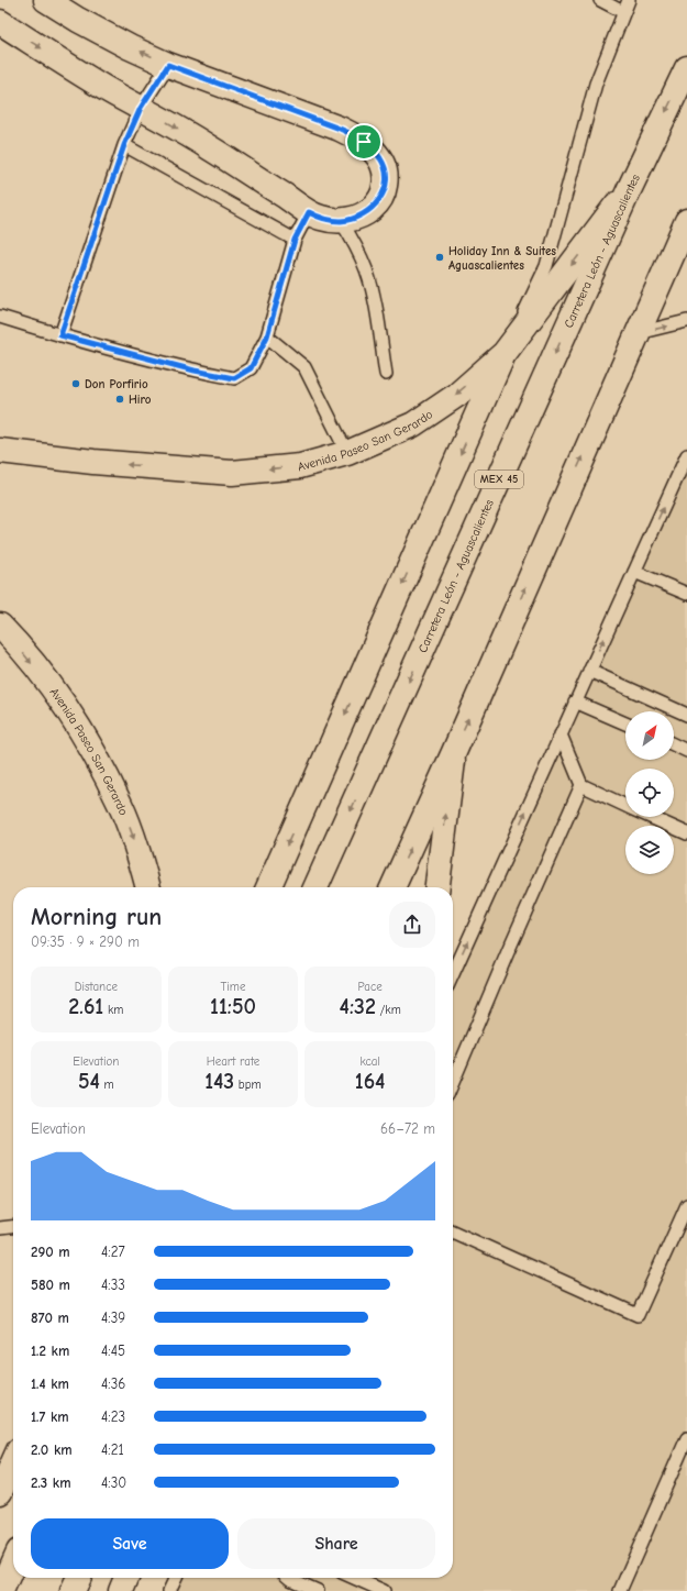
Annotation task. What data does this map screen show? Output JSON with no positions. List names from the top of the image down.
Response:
{
  "streets": {
    "main road": ["Carretera León - Aguascalientes", "Avenida Paseo San Gerardo", "MEX 45"]
  },
  "crossings": [
    ["Carretera León - Aguascalientes", "Avenida Paseo San Gerardo"]
  ],
  "places": ["Holiday Inn & Suites Aguascalientes", "Don Porfirio", "Hiro"],
  "north": "top right",
  "page": {
    "heading": ["Morning run", "09:35 · 9 × 290 m"],
    "stats": [
      ["Distance", "2.61 km"],
      ["Time", "11:50"],
      ["Pace", "4:32 /km"],
      ["Elevation", "54 m"],
      ["Heart rate", "143 bpm"],
      ["kcal", "164"]
    ],
    "chart": ["Elevation", "66–72 m"],
    "list": [
      {
        "name": "290 m",
        "note": "4:27"
      },
      {
        "name": "580 m",
        "note": "4:33"
      },
      {
        "name": "870 m",
        "note": "4:39"
      },
      {
        "name": "1.2 km",
        "note": "4:45"
      },
      {
        "name": "1.4 km",
        "note": "4:36"
      },
      {
        "name": "1.7 km",
        "note": "4:23"
      },
      {
        "name": "2.0 km",
        "note": "4:21"
      },
      {
        "name": "2.3 km",
        "note": "4:30"
      }
    ],
    "buttons": ["Save", "Share"]
  }
}
